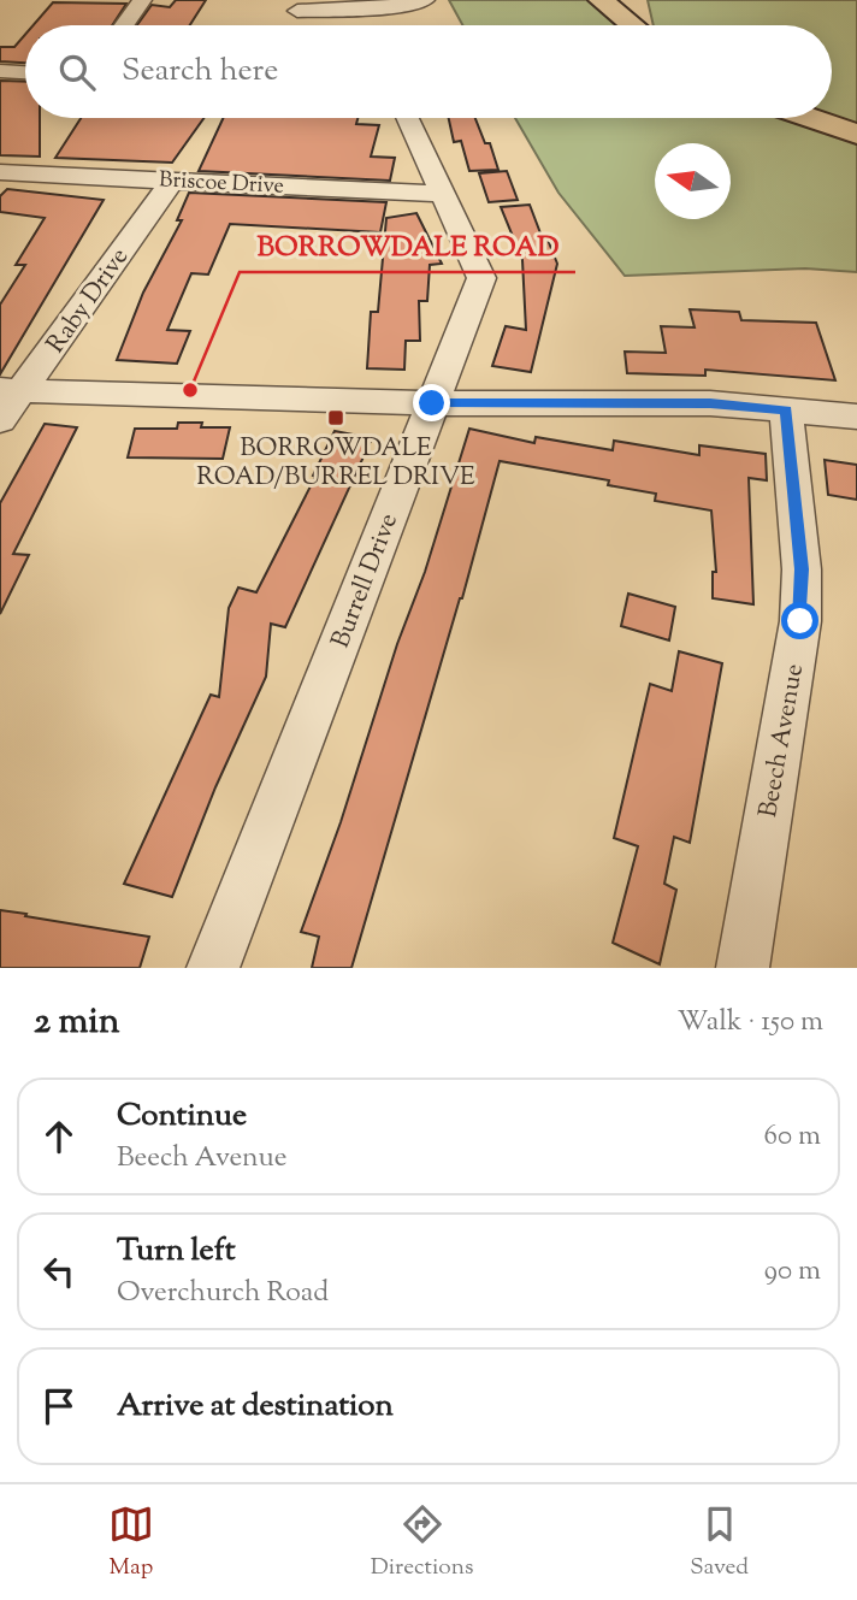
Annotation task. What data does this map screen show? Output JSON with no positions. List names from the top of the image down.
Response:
{
  "streets": {
    "street": [
      "Briscoe Drive",
      "Raby Drive",
      "Burrell Drive",
      "Beech Avenue"
    ]
  },
  "crossings": [
    ["Briscoe Drive", "Raby Drive"],
    ["Briscoe Drive", "Burrell Drive"]
  ],
  "places": {
    "other": ["BORROWDALE ROAD"],
    "transit": ["BORROWDALE ROAD/BURREL DRIVE"]
  },
  "north": "left",
  "page": {
    "search": "Search here",
    "heading": ["2 min", "Walk · 150 m"],
    "list": [
      ["Continue", "Beech Avenue", "60 m"],
      ["Turn left", "Overchurch Road", "90 m"],
      "Arrive at destination"
    ],
    "nav": ["Map", "Directions", "Saved"]
  }
}
